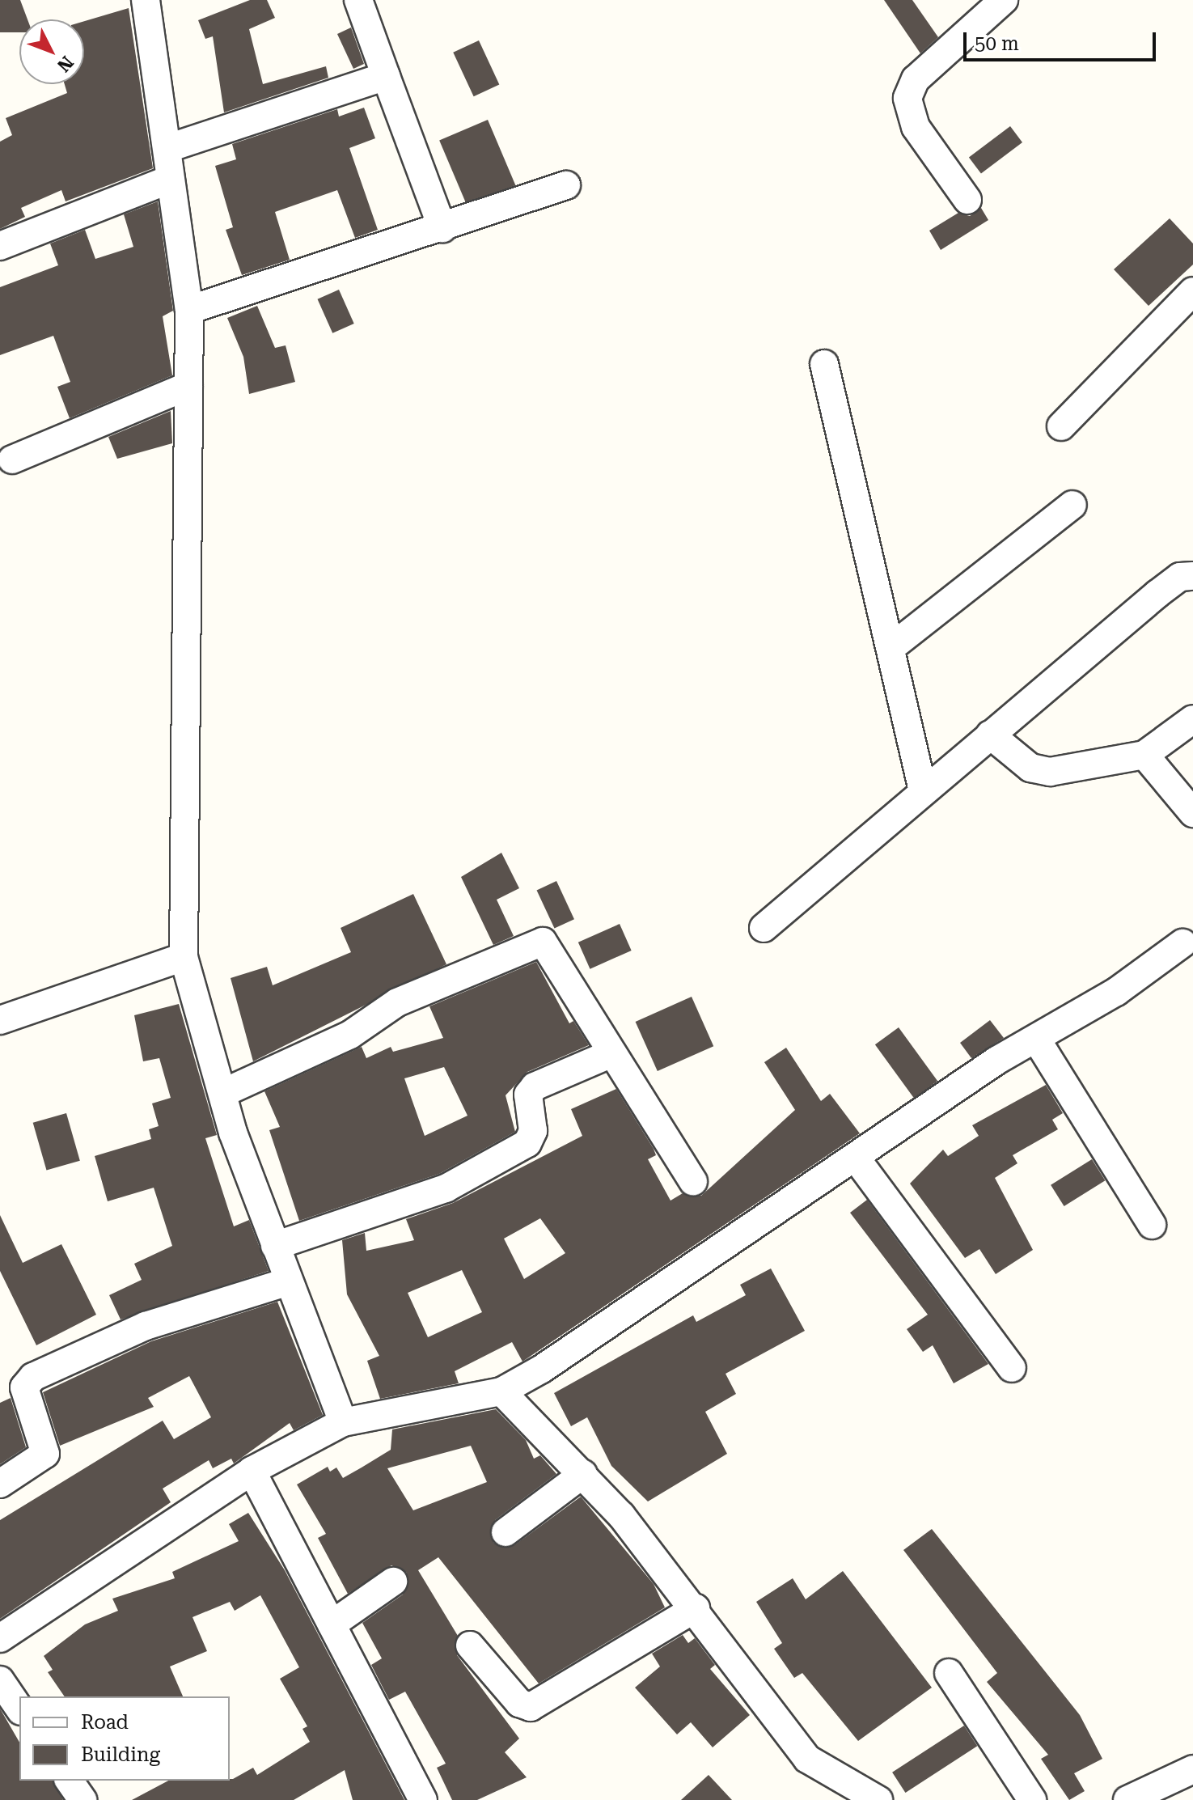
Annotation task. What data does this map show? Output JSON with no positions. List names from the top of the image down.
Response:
{
  "legend": ["Road", "Building"],
  "scale_bar": "50 m",
  "north": "bottom right"
}
